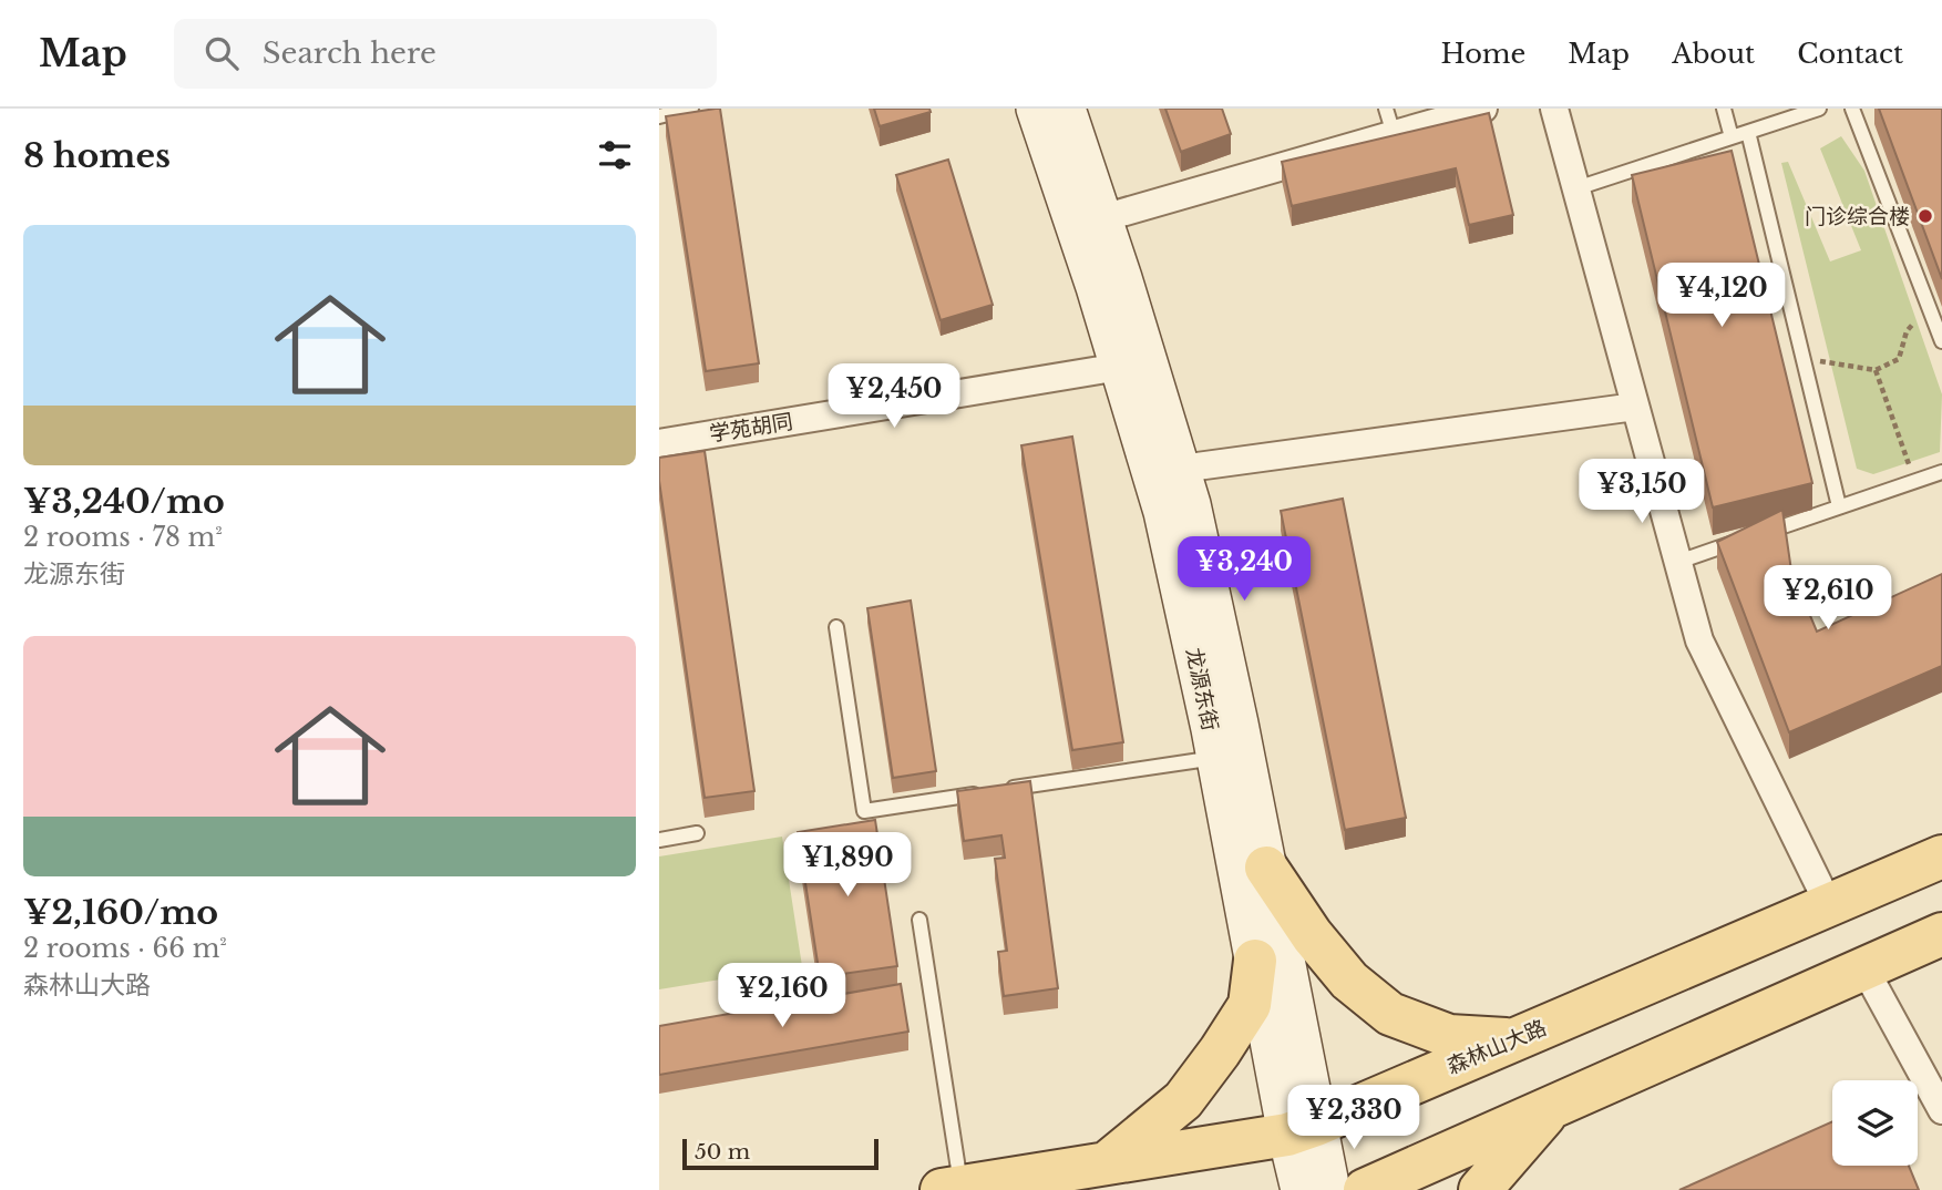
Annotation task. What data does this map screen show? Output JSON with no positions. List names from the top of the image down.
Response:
{
  "streets": {
    "main road": ["龙源东街", "森林山大路"],
    "street": ["学苑胡同"]
  },
  "crossings": [
    ["学苑胡同", "龙源东街"],
    ["龙源东街", "森林山大路"]
  ],
  "places": ["门诊综合楼"],
  "scale_bar": "50 m",
  "page": {
    "header": "Map",
    "search": "Search here",
    "nav": [
      "Home",
      "Map",
      "About",
      "Contact"
    ],
    "heading": "8 homes",
    "list": [
      {
        "name": "¥3,240/mo",
        "note": "2 rooms · 78 m² · 龙源东街"
      },
      {
        "name": "¥2,160/mo",
        "note": "2 rooms · 66 m² · 森林山大路"
      }
    ],
    "price": [
      "¥4,120",
      "¥2,450",
      "¥3,150",
      "¥3,240",
      "¥2,610",
      "¥1,890",
      "¥2,160",
      "¥2,330"
    ],
    "scale": "50 m"
  }
}
